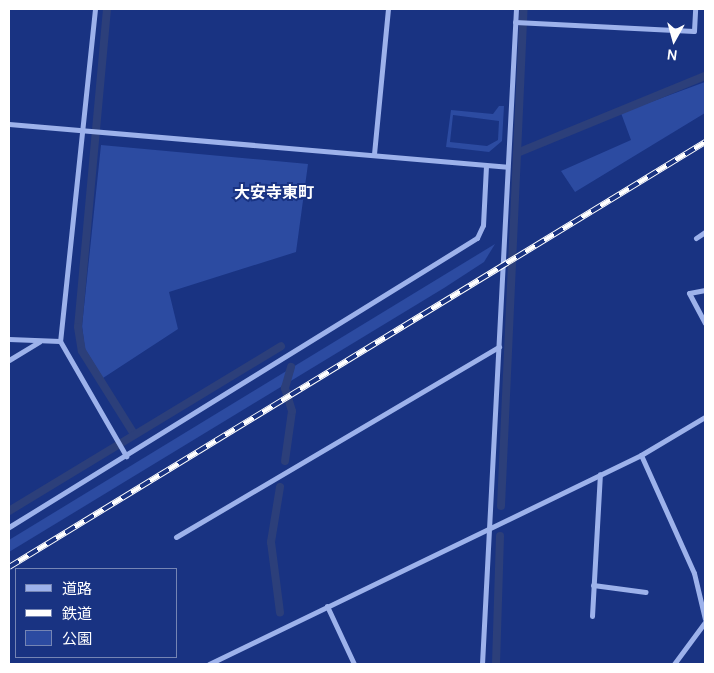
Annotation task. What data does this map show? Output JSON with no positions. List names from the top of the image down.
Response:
{
  "districts": ["大安寺東町"],
  "legend": ["道路", "鉄道", "公園"],
  "north": "bottom"
}
